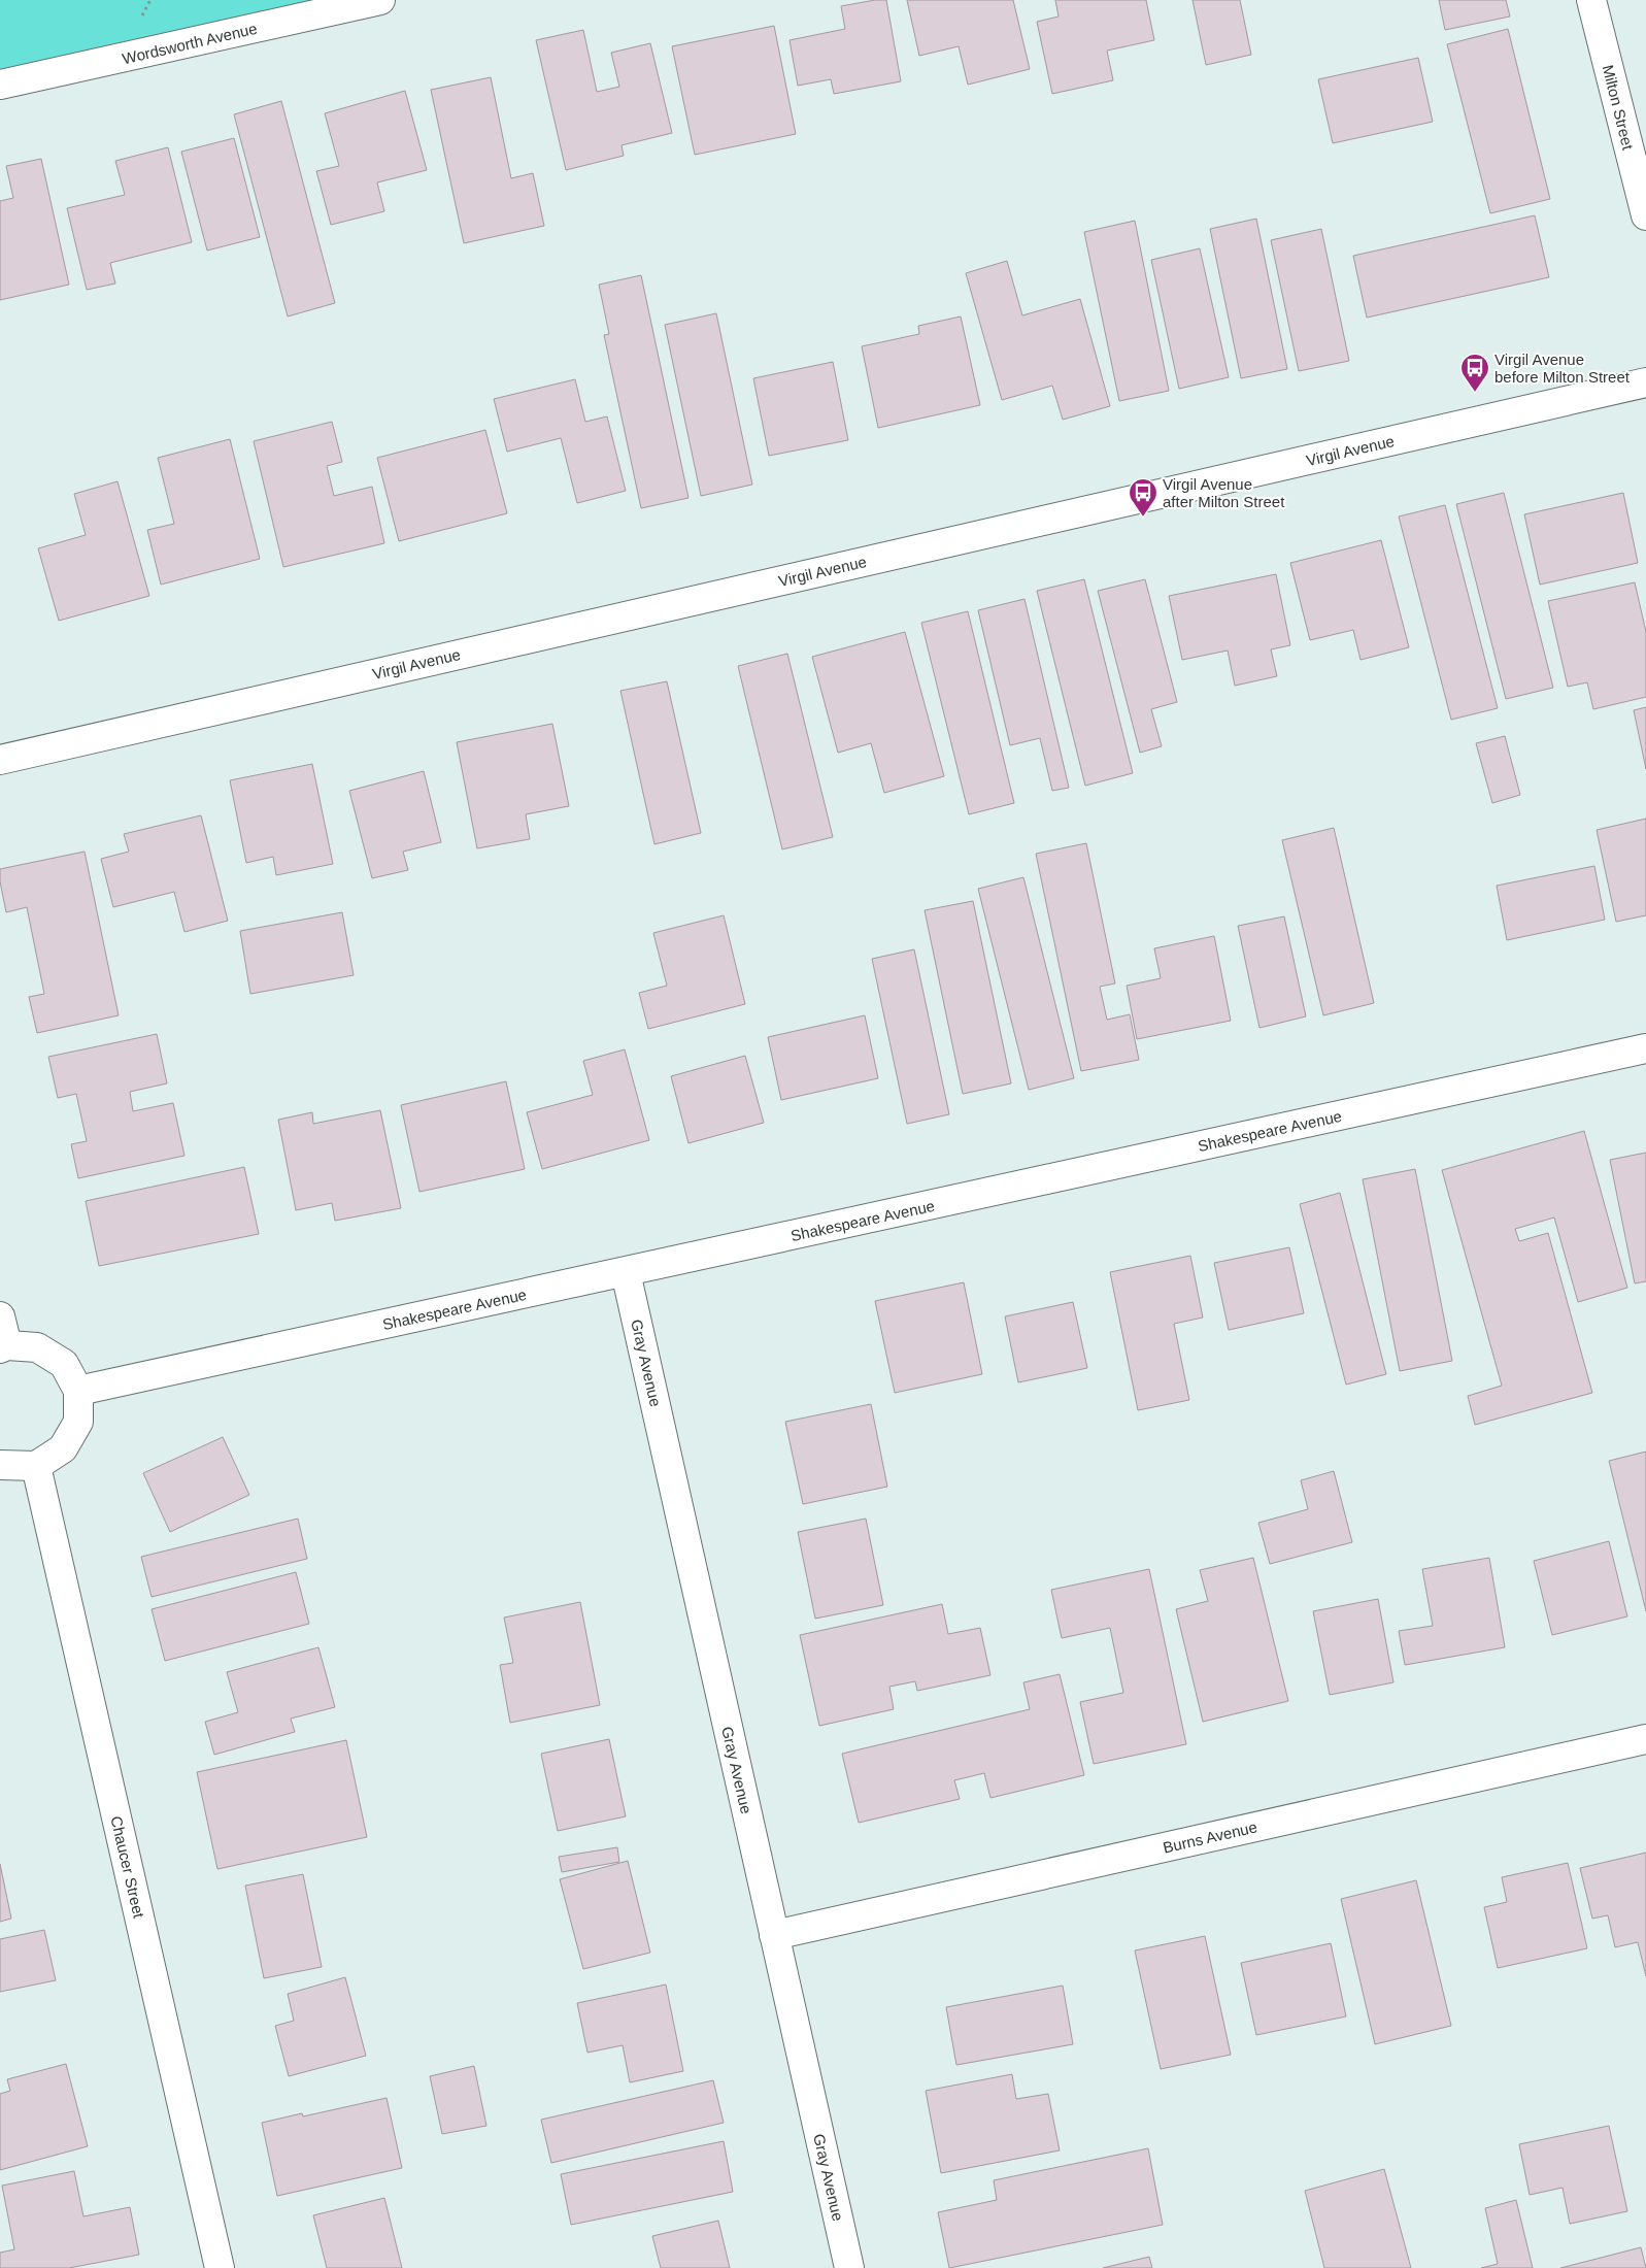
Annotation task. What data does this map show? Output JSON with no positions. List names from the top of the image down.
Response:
{
  "streets": {
    "street": [
      "Wordsworth Avenue",
      "Milton Street",
      "Virgil Avenue",
      "Shakespeare Avenue",
      "Gray Avenue",
      "Burns Avenue",
      "Chaucer Street"
    ]
  },
  "crossings": [
    ["Shakespeare Avenue", "Gray Avenue"],
    ["Gray Avenue", "Burns Avenue"]
  ],
  "places": {
    "bus stop": ["Virgil Avenue before Milton Street", "Virgil Avenue after Milton Street"]
  }
}
